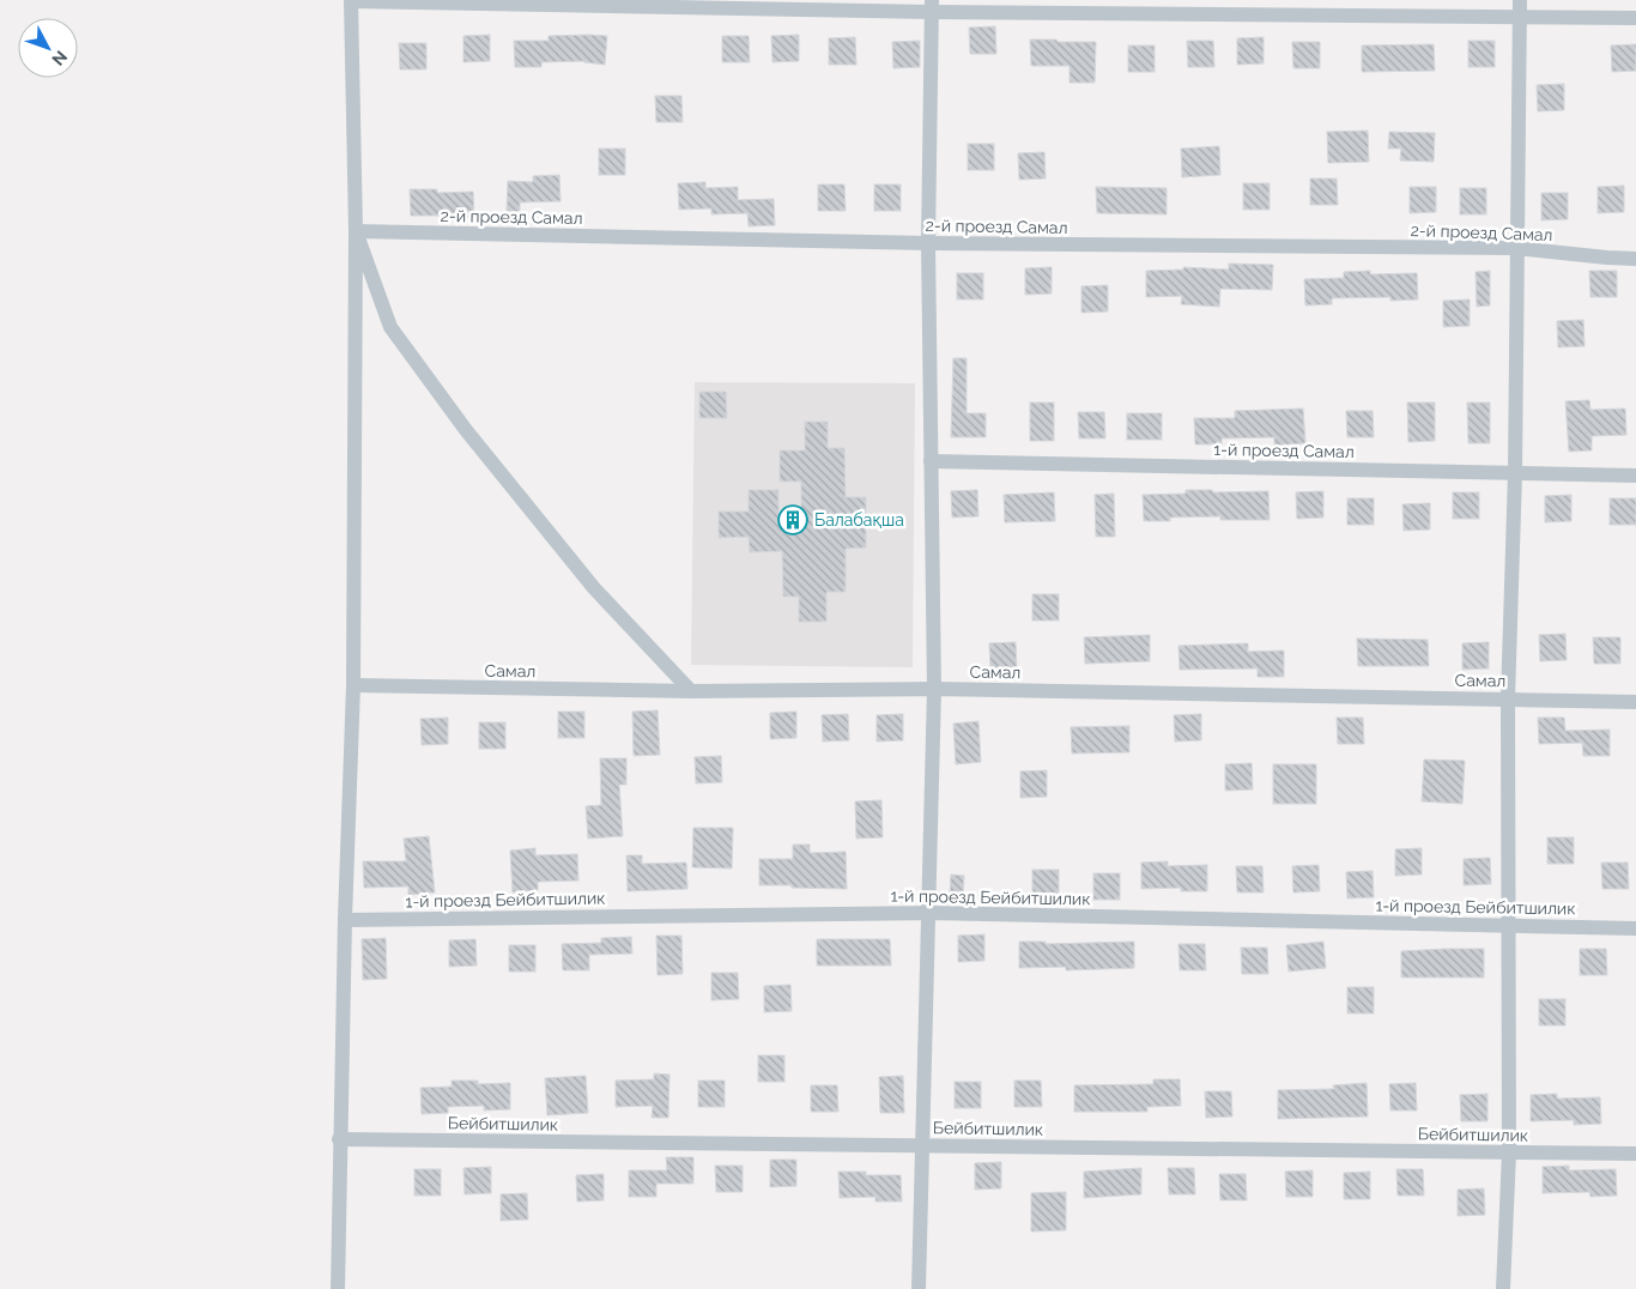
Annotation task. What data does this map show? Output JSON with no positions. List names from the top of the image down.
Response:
{
  "streets": {
    "street": [
      "2-й проезд Самал",
      "1-й проезд Самал",
      "Самал",
      "1-й проезд Бейбитшилик",
      "Бейбитшилик"
    ]
  },
  "places": {
    "building": ["Балабақша"]
  },
  "north": "bottom right"
}
